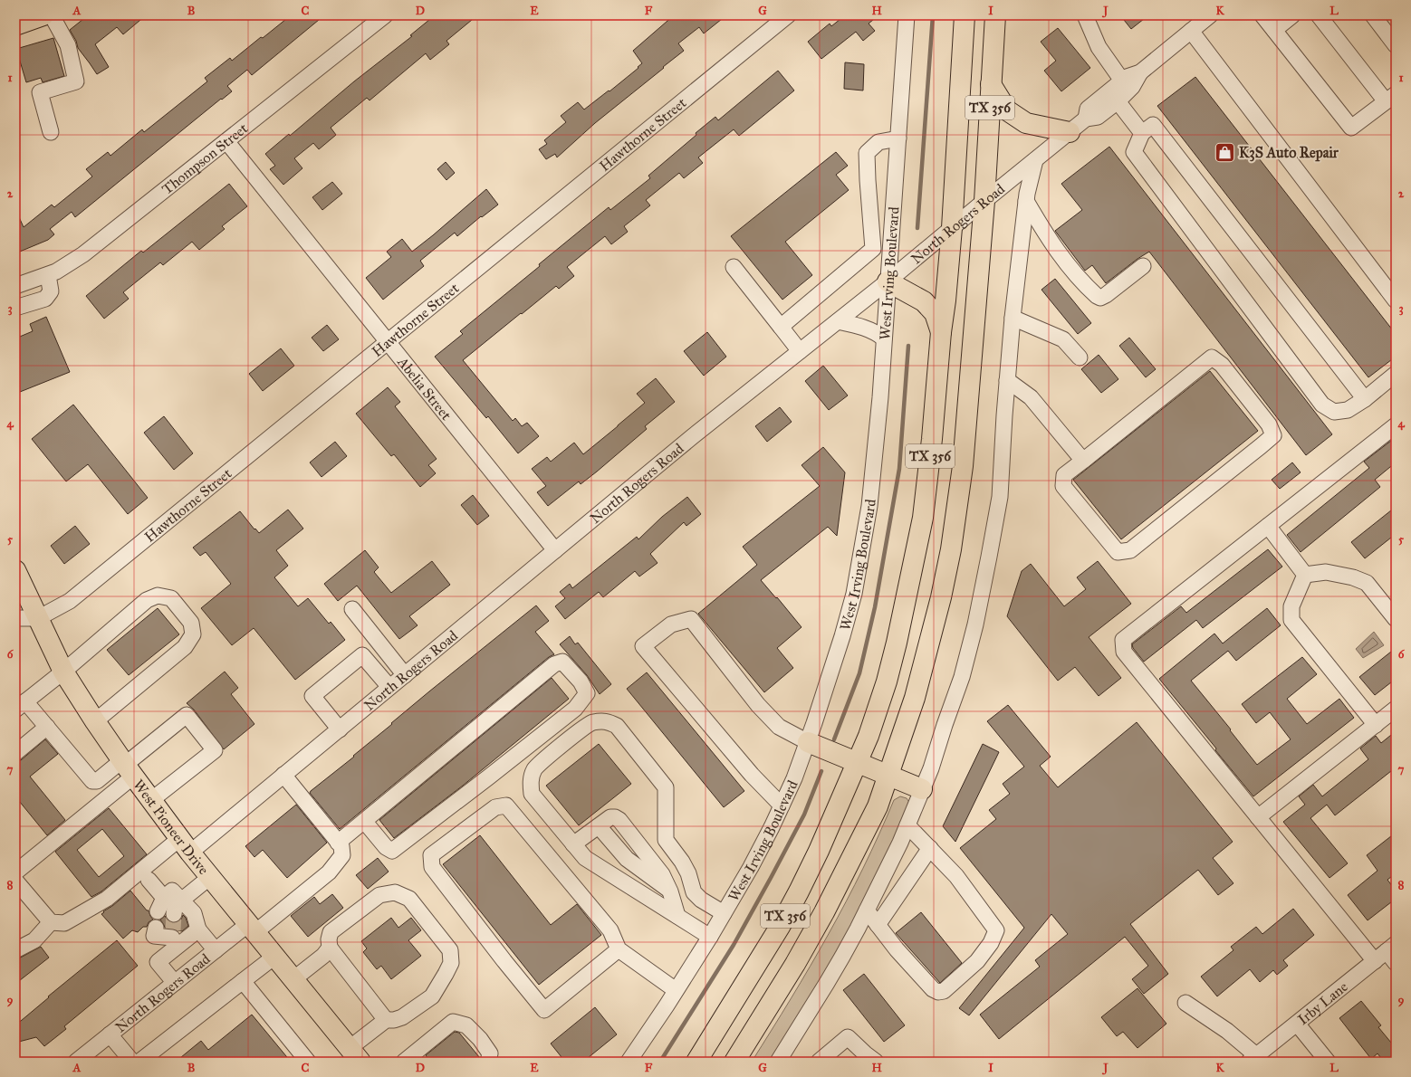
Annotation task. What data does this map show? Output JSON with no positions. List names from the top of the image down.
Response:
{
  "streets": {
    "main road": ["TX 356", "West Pioneer Drive"],
    "street": [
      "Hawthorne Street",
      "Thompson Street",
      "North Rogers Road",
      "West Irving Boulevard",
      "Abelia Street",
      "Irby Lane"
    ]
  },
  "crossings": [
    ["TX 356", "North Rogers Road"],
    ["Hawthorne Street", "Abelia Street"],
    ["Hawthorne Street", "West Pioneer Drive"],
    ["Thompson Street", "Abelia Street"],
    ["North Rogers Road", "West Irving Boulevard"],
    ["North Rogers Road", "Abelia Street"],
    ["North Rogers Road", "West Pioneer Drive"]
  ],
  "places": {
    "shop": ["K3S Auto Repair"]
  },
  "grid": {
    "columns": [
      "A",
      "B",
      "C",
      "D",
      "E",
      "F",
      "G",
      "H",
      "I",
      "J",
      "K",
      "L"
    ],
    "rows": [
      "1",
      "2",
      "3",
      "4",
      "5",
      "6",
      "7",
      "8",
      "9"
    ]
  }
}
